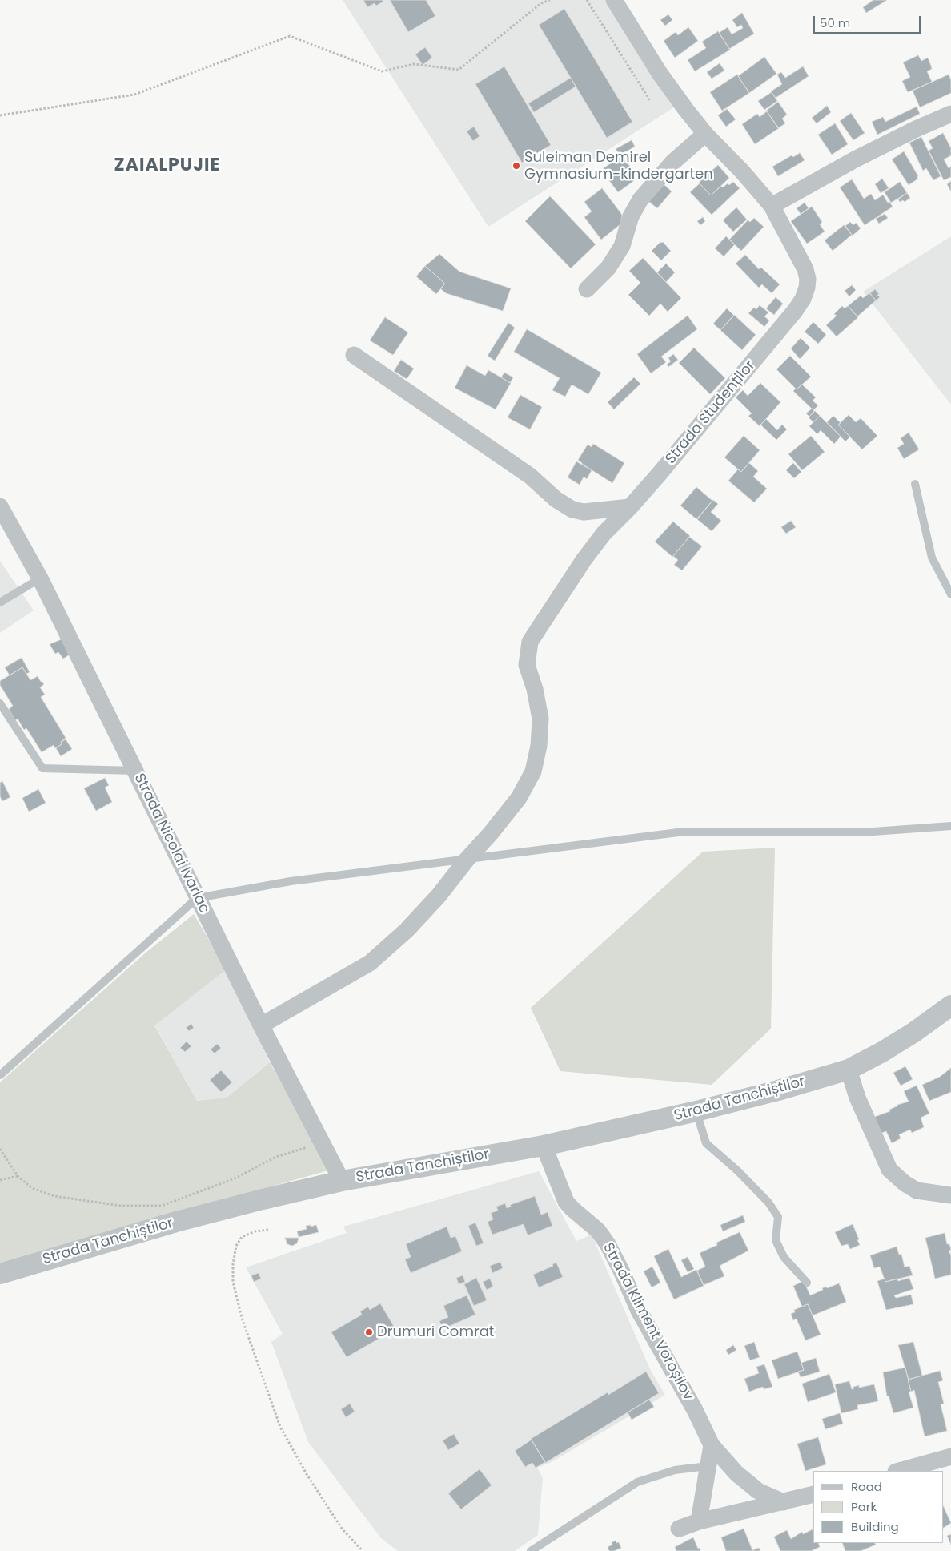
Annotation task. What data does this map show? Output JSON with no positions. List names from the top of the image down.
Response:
{
  "streets": {
    "street": [
      "Strada Studenților",
      "Strada Nicolai Ivarlac",
      "Strada Tanchiștilor",
      "Strada Kliment Voroșilov"
    ]
  },
  "crossings": [
    ["Strada Studenților", "Strada Nicolai Ivarlac"],
    ["Strada Nicolai Ivarlac", "Strada Tanchiștilor"],
    ["Strada Tanchiștilor", "Strada Kliment Voroșilov"]
  ],
  "districts": ["ZAIALPUJIE"],
  "places": ["Suleiman Demirel Gymnasium-kindergarten", "Drumuri Comrat"],
  "legend": ["Road", "Park", "Building"],
  "scale_bar": "50 m"
}
